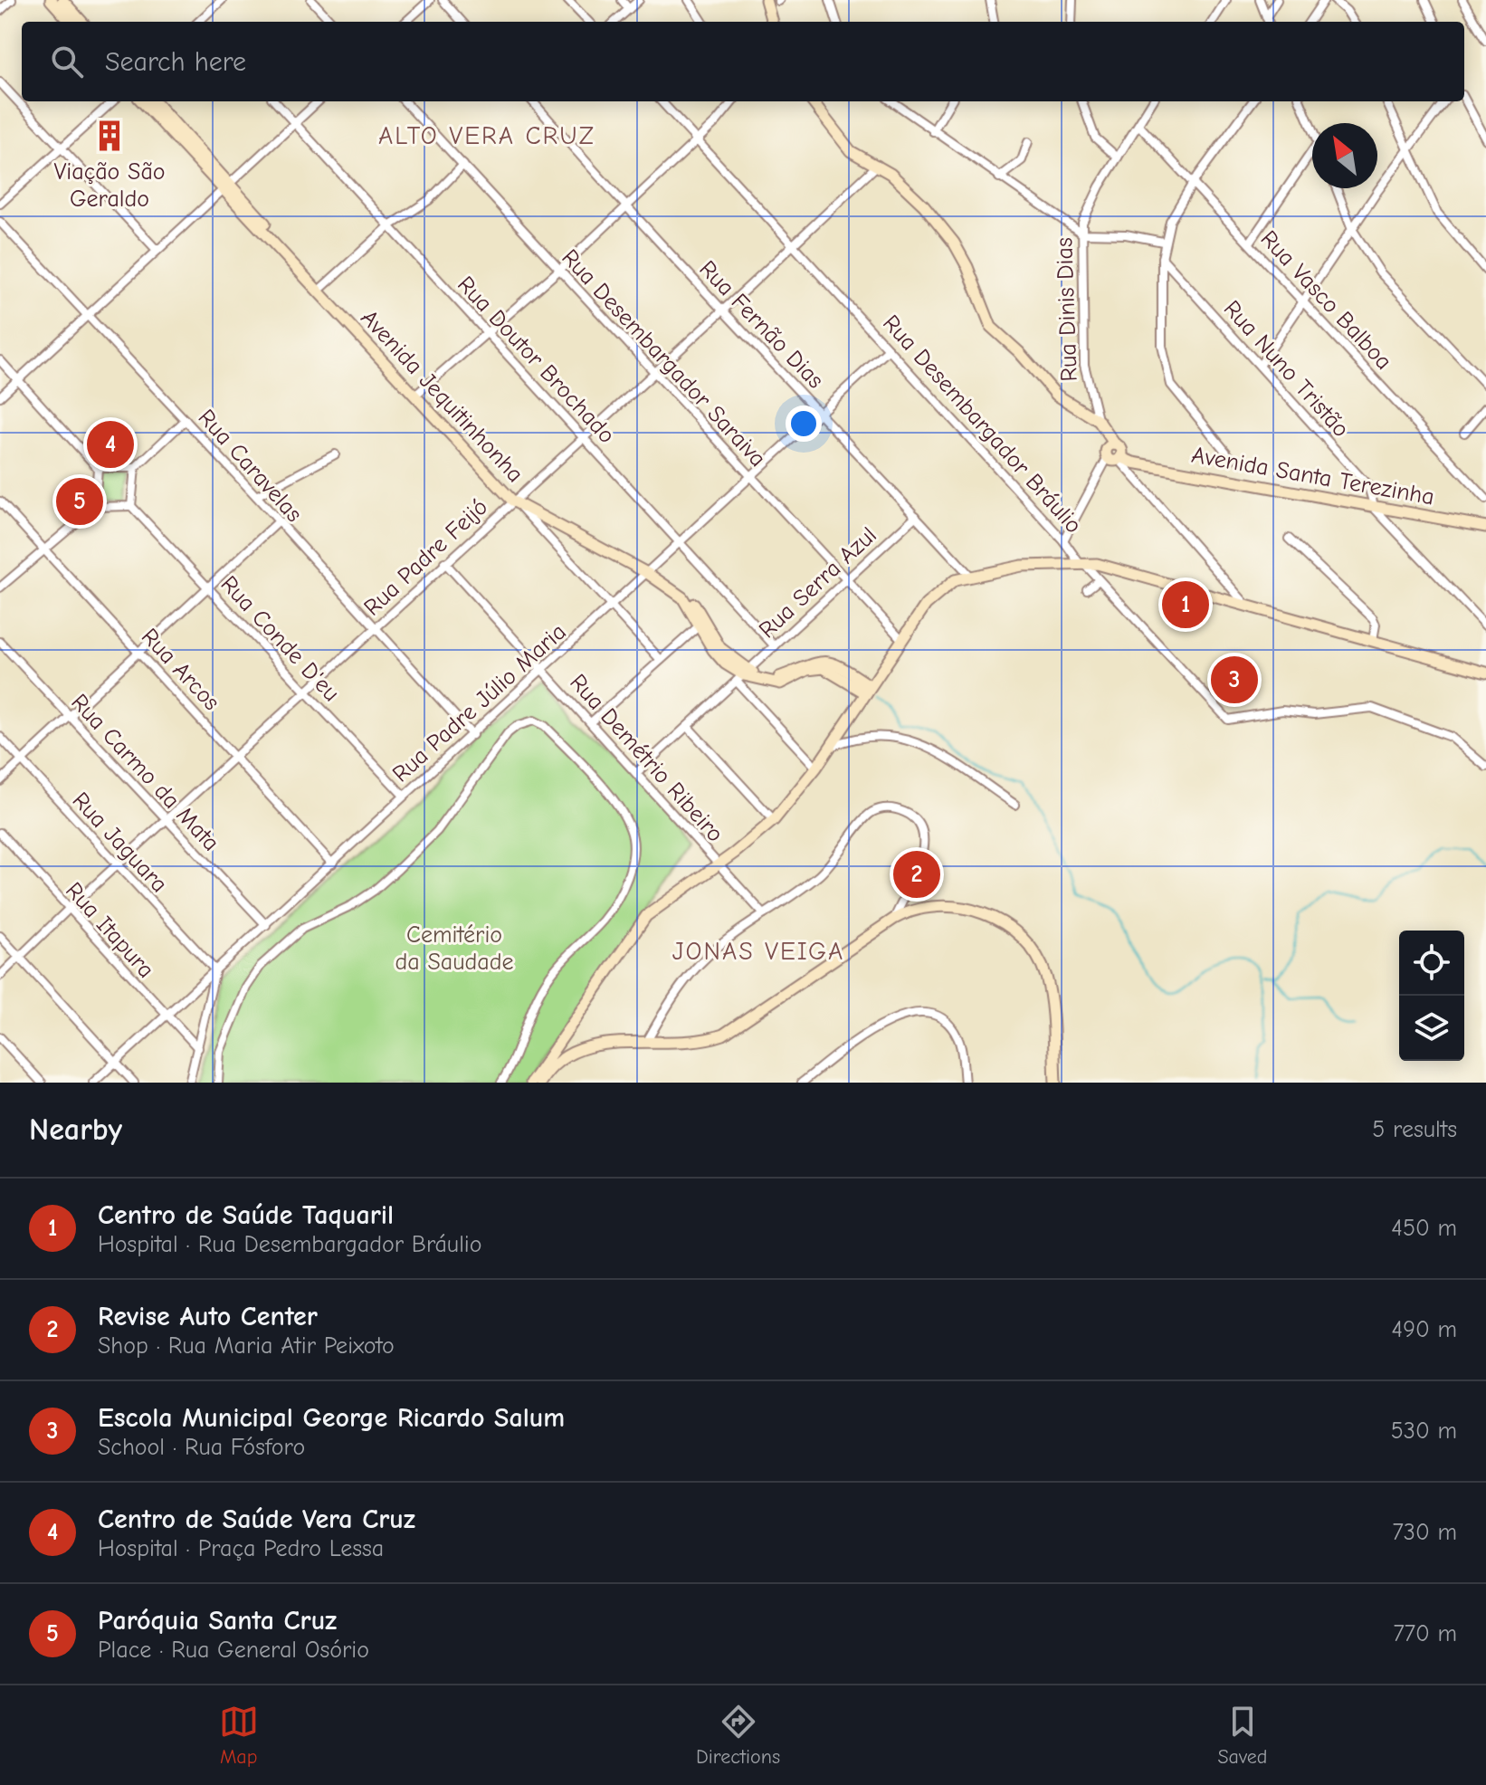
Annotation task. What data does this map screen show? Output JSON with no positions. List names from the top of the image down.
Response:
{
  "streets": {
    "street": [
      "Rua Vasco Balboa",
      "Rua Dinis Dias",
      "Rua Fernão Dias",
      "Rua Desembargador Saraiva",
      "Rua Doutor Brochado",
      "Rua Nuno Tristão",
      "Avenida Jequitinhonha",
      "Rua Desembargador Bráulio",
      "Rua Caravelas",
      "Avenida Santa Terezinha",
      "Rua Padre Feijó",
      "Rua Serra Azul",
      "Rua Conde D'eu",
      "Rua Arcos",
      "Rua Padre Júlio Maria",
      "Rua Demétrio Ribeiro",
      "Rua Carmo da Mata",
      "Rua Jaguara",
      "Rua Itapura"
    ]
  },
  "crossings": [
    ["Rua Vasco Balboa", "Rua Dinis Dias"],
    ["Rua Dinis Dias", "Avenida Santa Terezinha"],
    ["Rua Fernão Dias", "Rua Padre Feijó"],
    ["Rua Fernão Dias", "Rua Serra Azul"],
    ["Rua Fernão Dias", "Rua Padre Júlio Maria"],
    ["Rua Desembargador Saraiva", "Rua Padre Feijó"],
    ["Rua Desembargador Saraiva", "Rua Serra Azul"],
    ["Rua Desembargador Saraiva", "Rua Padre Júlio Maria"],
    ["Rua Doutor Brochado", "Rua Padre Feijó"],
    ["Rua Doutor Brochado", "Rua Serra Azul"],
    ["Rua Doutor Brochado", "Rua Padre Júlio Maria"],
    ["Rua Nuno Tristão", "Avenida Santa Terezinha"],
    ["Avenida Jequitinhonha", "Rua Padre Feijó"],
    ["Avenida Jequitinhonha", "Rua Serra Azul"],
    ["Avenida Jequitinhonha", "Rua Padre Júlio Maria"],
    ["Rua Desembargador Bráulio", "Rua Padre Feijó"],
    ["Rua Desembargador Bráulio", "Rua Padre Júlio Maria"],
    ["Rua Caravelas", "Rua Padre Feijó"],
    ["Rua Caravelas", "Rua Padre Júlio Maria"],
    ["Rua Padre Feijó", "Rua Conde D'eu"],
    ["Rua Padre Feijó", "Rua Arcos"],
    ["Rua Padre Feijó", "Rua Demétrio Ribeiro"],
    ["Rua Padre Feijó", "Rua Carmo da Mata"],
    ["Rua Padre Feijó", "Rua Jaguara"],
    ["Rua Padre Feijó", "Rua Itapura"],
    ["Rua Serra Azul", "Rua Demétrio Ribeiro"],
    ["Rua Conde D'eu", "Rua Padre Júlio Maria"],
    ["Rua Arcos", "Rua Padre Júlio Maria"],
    ["Rua Padre Júlio Maria", "Rua Demétrio Ribeiro"],
    ["Rua Padre Júlio Maria", "Rua Carmo da Mata"],
    ["Rua Padre Júlio Maria", "Rua Jaguara"],
    ["Rua Padre Júlio Maria", "Rua Itapura"]
  ],
  "districts": ["ALTO VERA CRUZ", "JONAS VEIGA"],
  "parks": ["Cemitério da Saudade"],
  "places": {
    "building": ["Viação São Geraldo"]
  },
  "north": "top left",
  "page": {
    "search": "Search here",
    "pins": [
      "4",
      "5",
      "1",
      "3",
      "2"
    ],
    "heading": ["Nearby", "5 results"],
    "list": [
      {
        "mark": "1",
        "name": "Centro de Saúde Taquaril",
        "note": "Hospital · Rua Desembargador Bráulio",
        "value": "450 m"
      },
      {
        "mark": "2",
        "name": "Revise Auto Center",
        "note": "Shop · Rua Maria Atir Peixoto",
        "value": "490 m"
      },
      {
        "mark": "3",
        "name": "Escola Municipal George Ricardo Salum",
        "note": "School · Rua Fósforo",
        "value": "530 m"
      },
      {
        "mark": "4",
        "name": "Centro de Saúde Vera Cruz",
        "note": "Hospital · Praça Pedro Lessa",
        "value": "730 m"
      },
      {
        "mark": "5",
        "name": "Paróquia Santa Cruz",
        "note": "Place · Rua General Osório",
        "value": "770 m"
      }
    ],
    "nav": ["Map", "Directions", "Saved"]
  }
}
